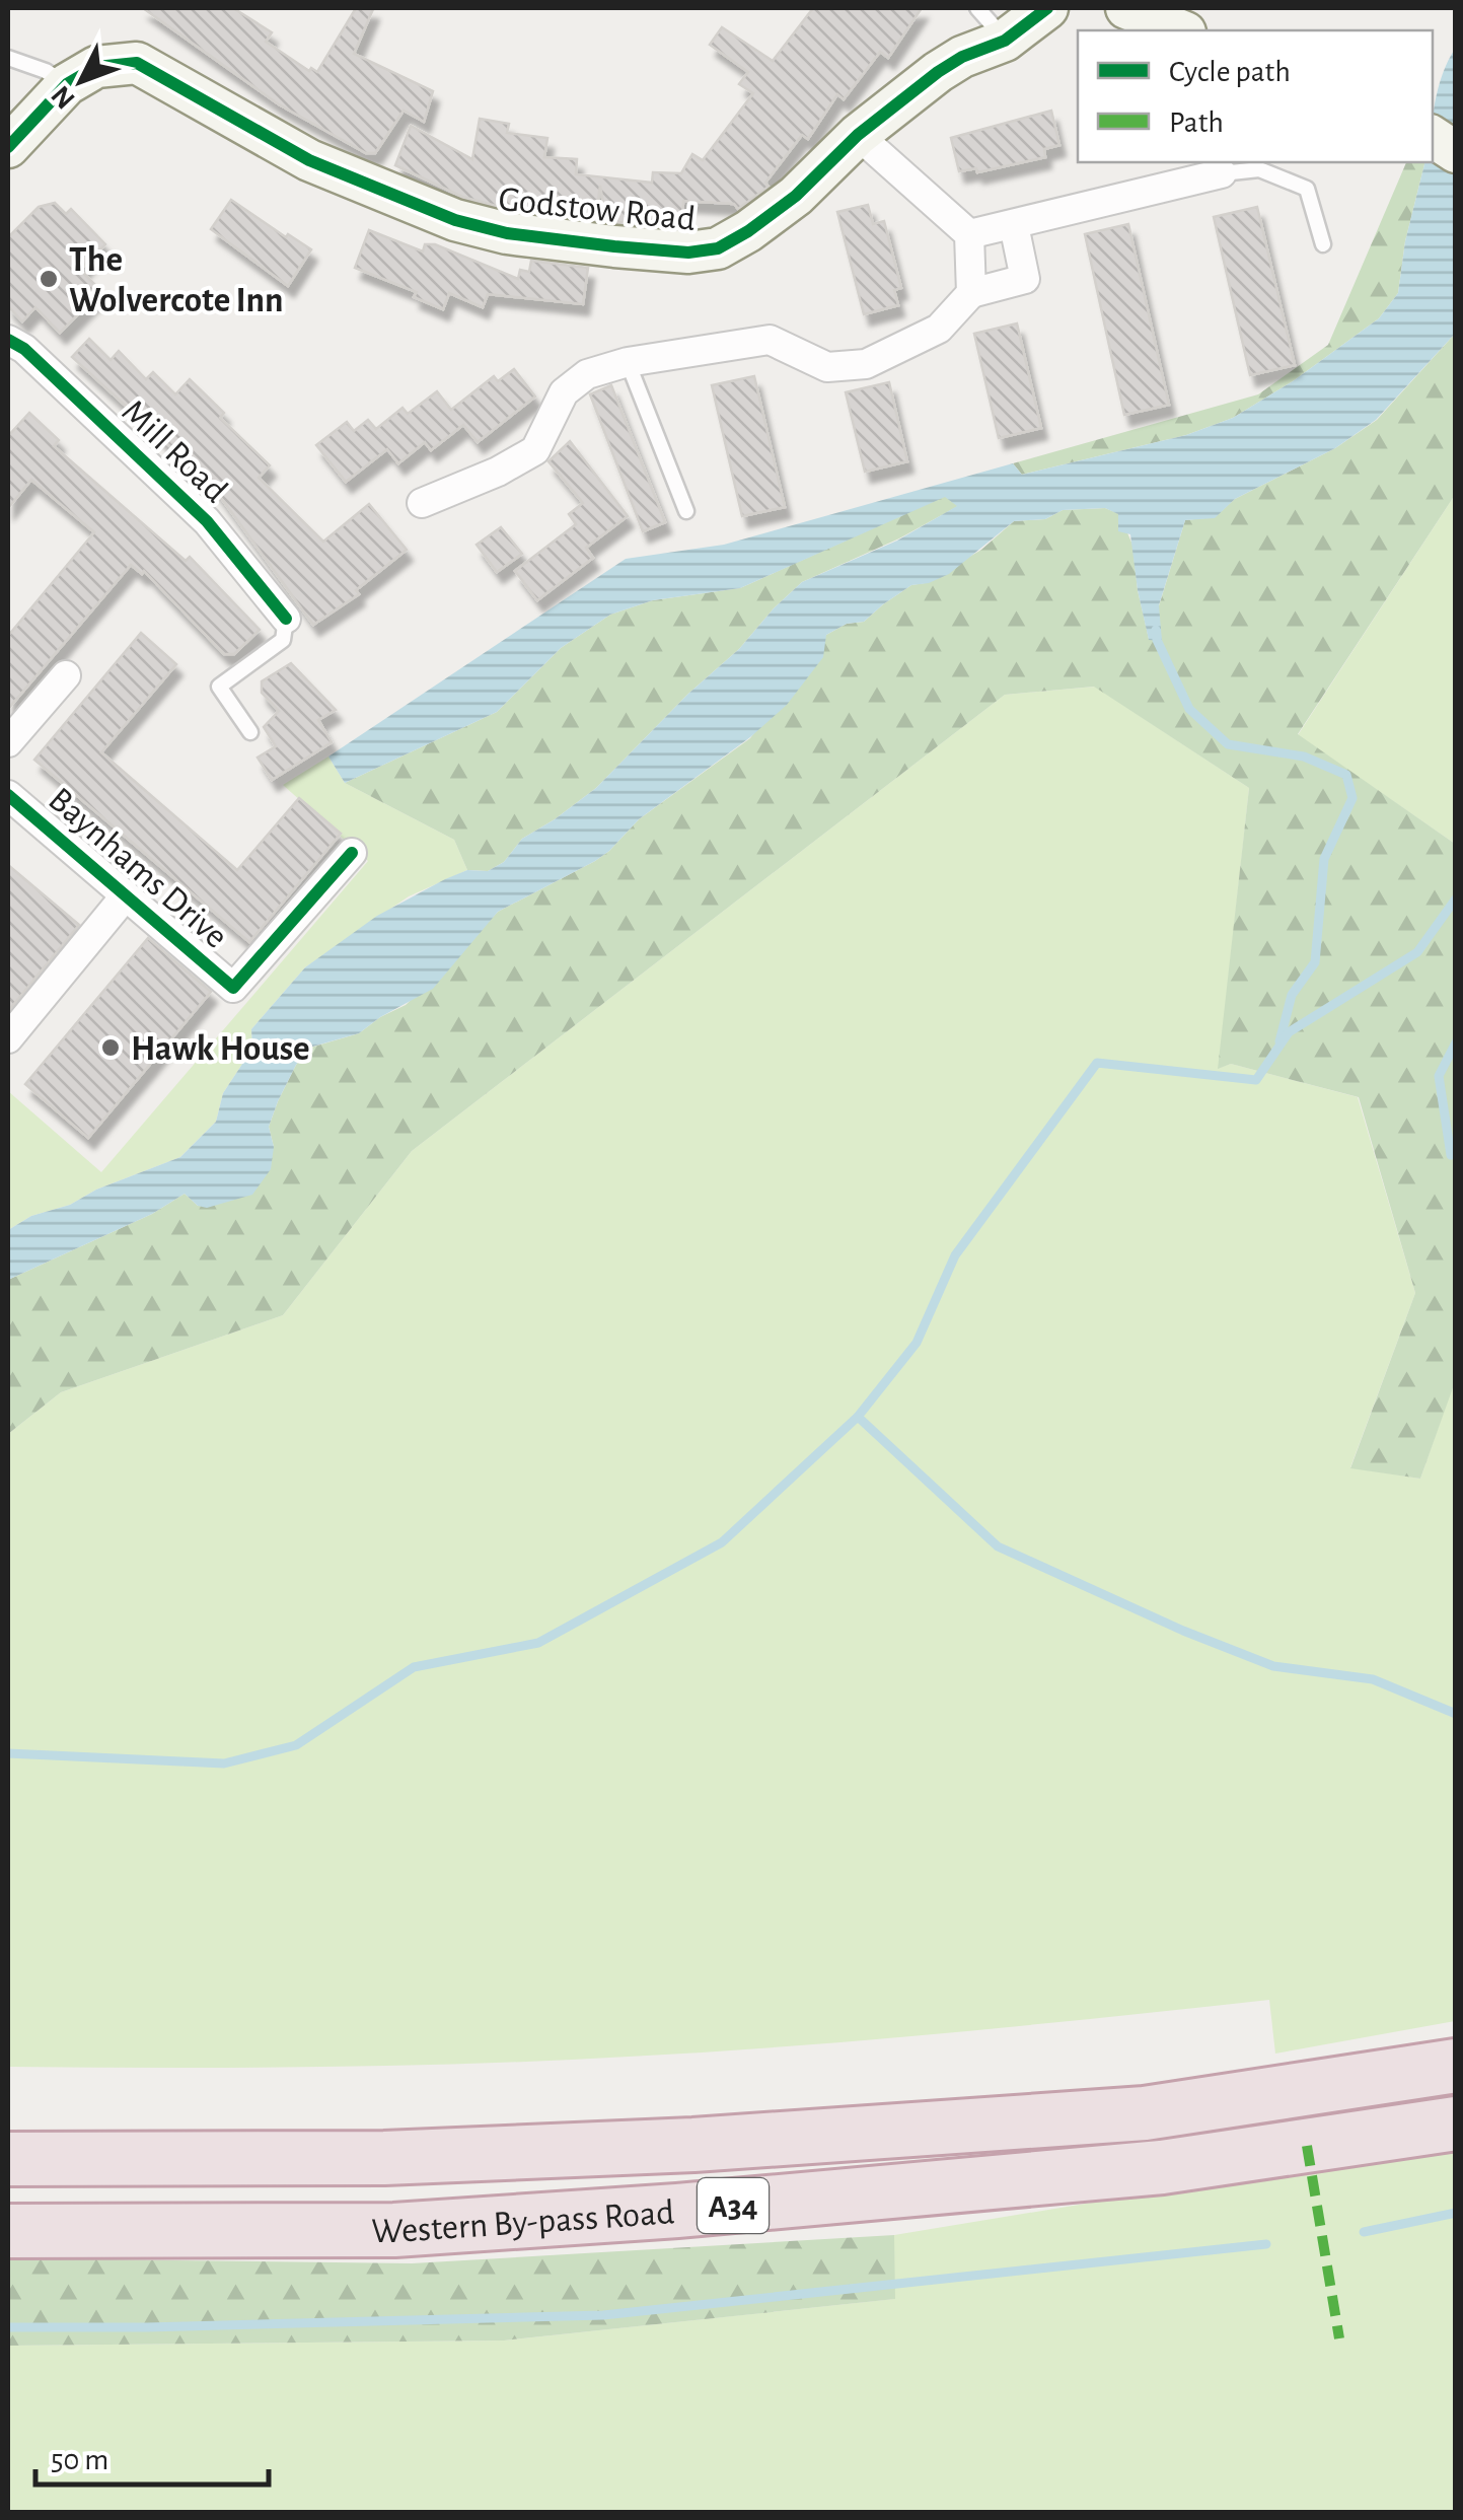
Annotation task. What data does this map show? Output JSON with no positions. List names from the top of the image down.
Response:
{
  "streets": {
    "highway": ["A34", "Western By-pass Road"],
    "street": ["Godstow Road", "Mill Road", "Baynhams Drive"]
  },
  "places": ["The Wolvercote Inn", "Hawk House"],
  "legend": ["Cycle path", "Path"],
  "scale_bar": "50 m",
  "north": "bottom left"
}
